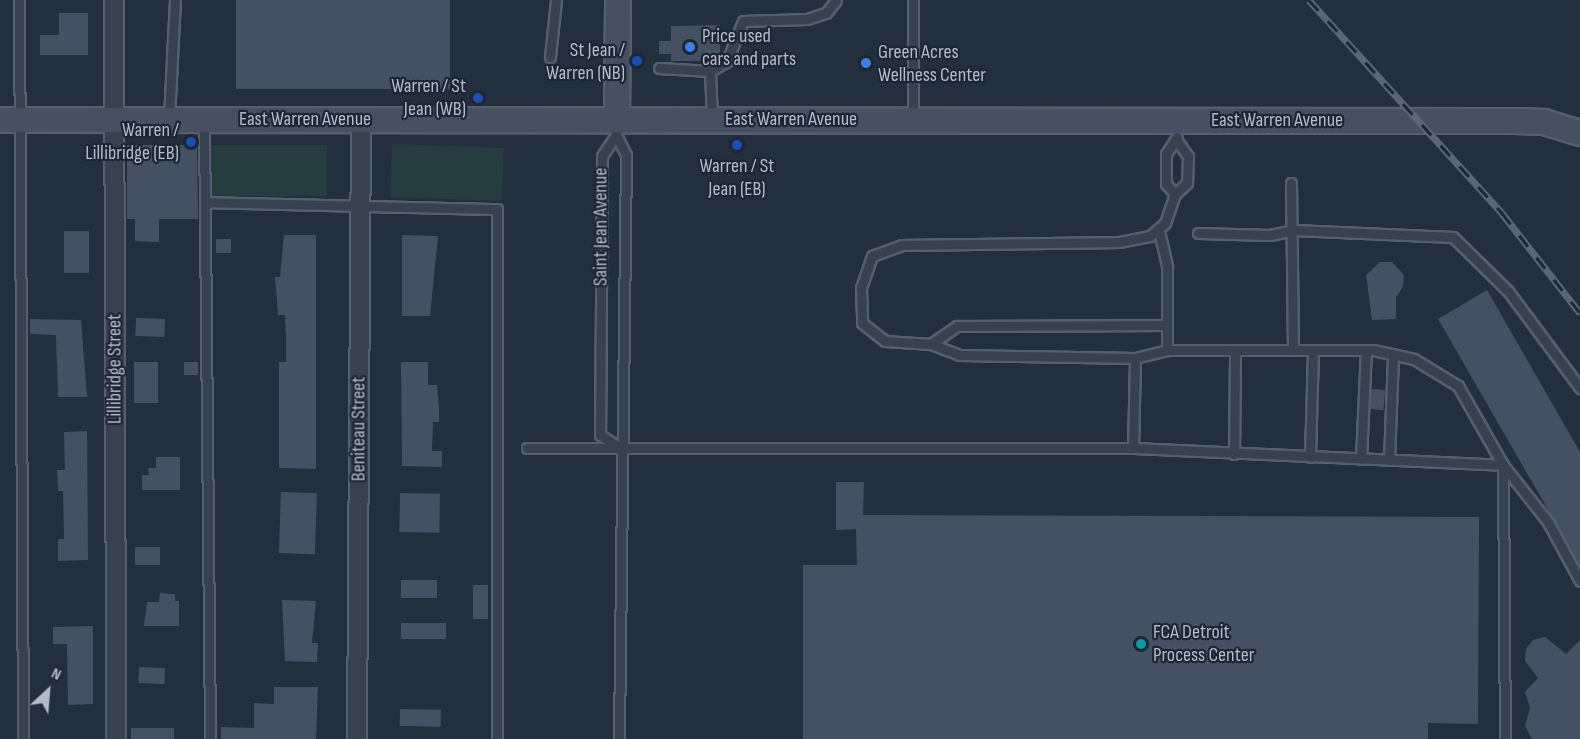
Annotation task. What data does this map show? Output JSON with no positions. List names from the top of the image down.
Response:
{
  "streets": {
    "main road": ["East Warren Avenue"],
    "street": ["Lillibridge Street", "Beniteau Street"],
    "lane": ["Saint Jean Avenue"]
  },
  "crossings": [
    ["East Warren Avenue", "Saint Jean Avenue"],
    ["East Warren Avenue", "Lillibridge Street"],
    ["East Warren Avenue", "Beniteau Street"]
  ],
  "places": [
    "Price used cars and parts",
    "St Jean / Warren (NB)",
    "Green Acres Wellness Center",
    "Warren / St Jean (WB)",
    "Warren / Lillibridge (EB)",
    "Warren / St Jean (EB)",
    "FCA Detroit Process Center"
  ],
  "north": "top right"
}
